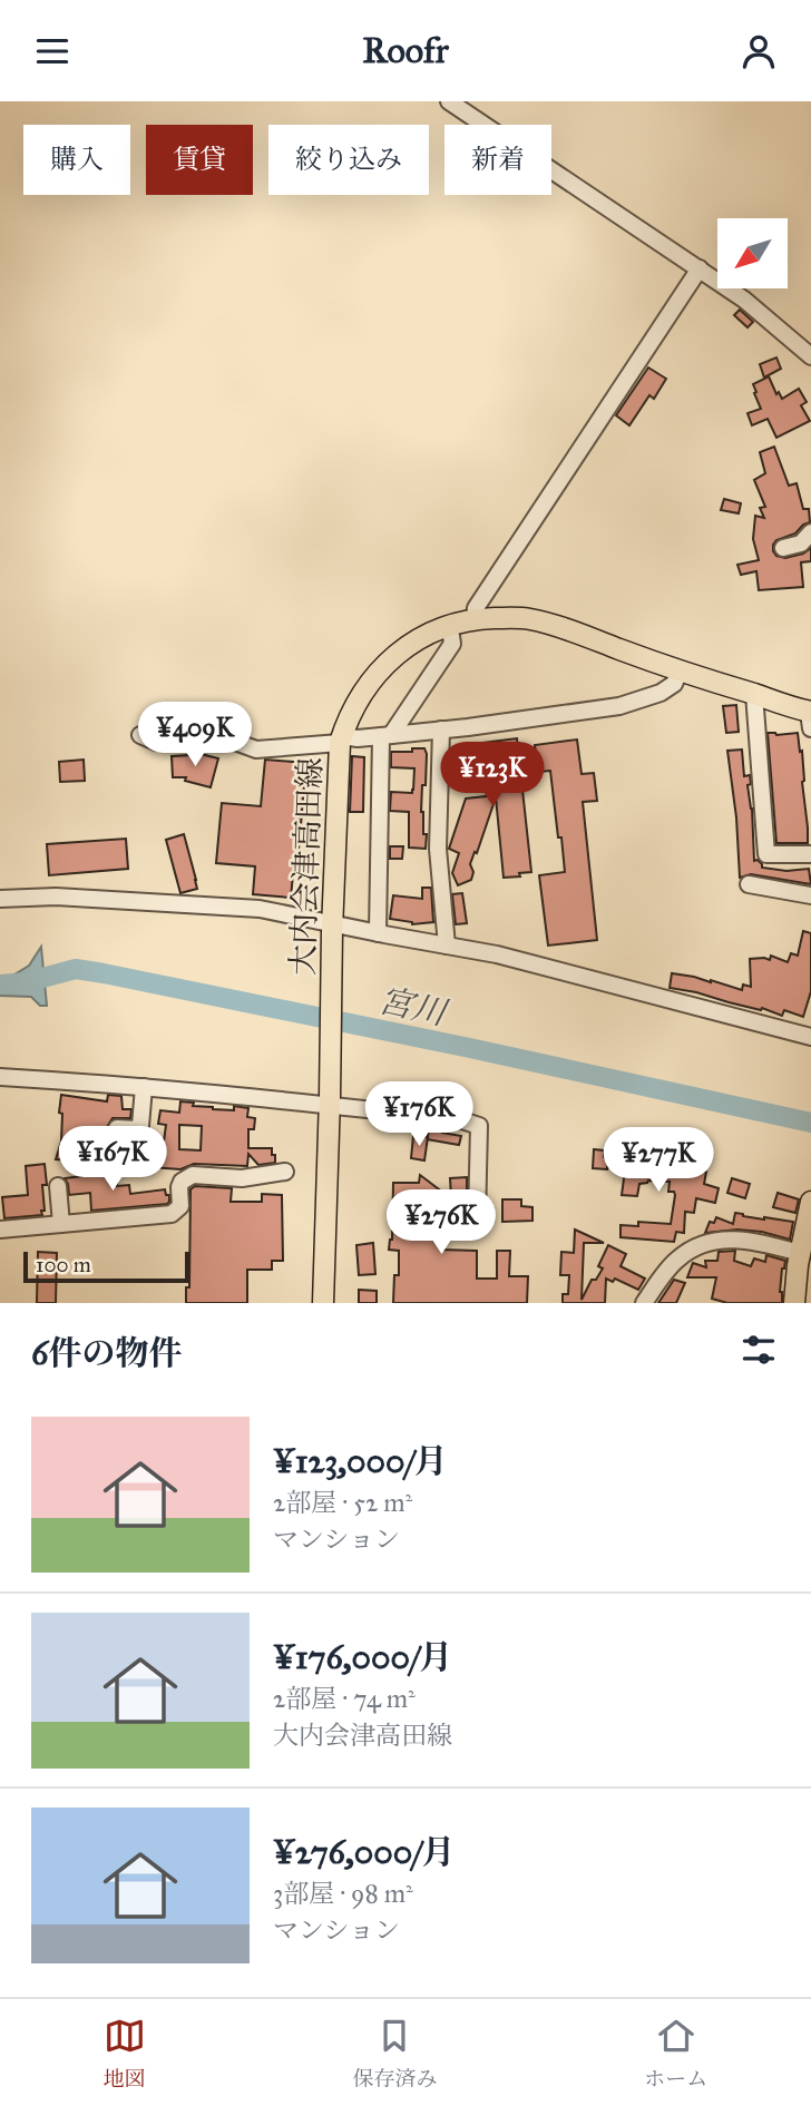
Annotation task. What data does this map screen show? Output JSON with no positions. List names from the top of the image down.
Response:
{
  "streets": {
    "main road": ["大内会津高田線"]
  },
  "water": ["宮川"],
  "scale_bar": "100 m",
  "north": "bottom left",
  "page": {
    "header": "Roofr",
    "chip": [
      "購入",
      "賃貸",
      "絞り込み",
      "新着"
    ],
    "price": [
      "¥409K",
      "¥123K",
      "¥176K",
      "¥167K",
      "¥277K",
      "¥276K"
    ],
    "scale": "100 m",
    "heading": "6件の物件",
    "list": [
      {
        "name": "¥123,000/月",
        "note": "2部屋 · 52 m² · マンション"
      },
      {
        "name": "¥176,000/月",
        "note": "2部屋 · 74 m² · 大内会津高田線"
      },
      {
        "name": "¥276,000/月",
        "note": "3部屋 · 98 m² · マンション"
      }
    ],
    "tabs": ["地図", "保存済み", "ホーム"]
  }
}
